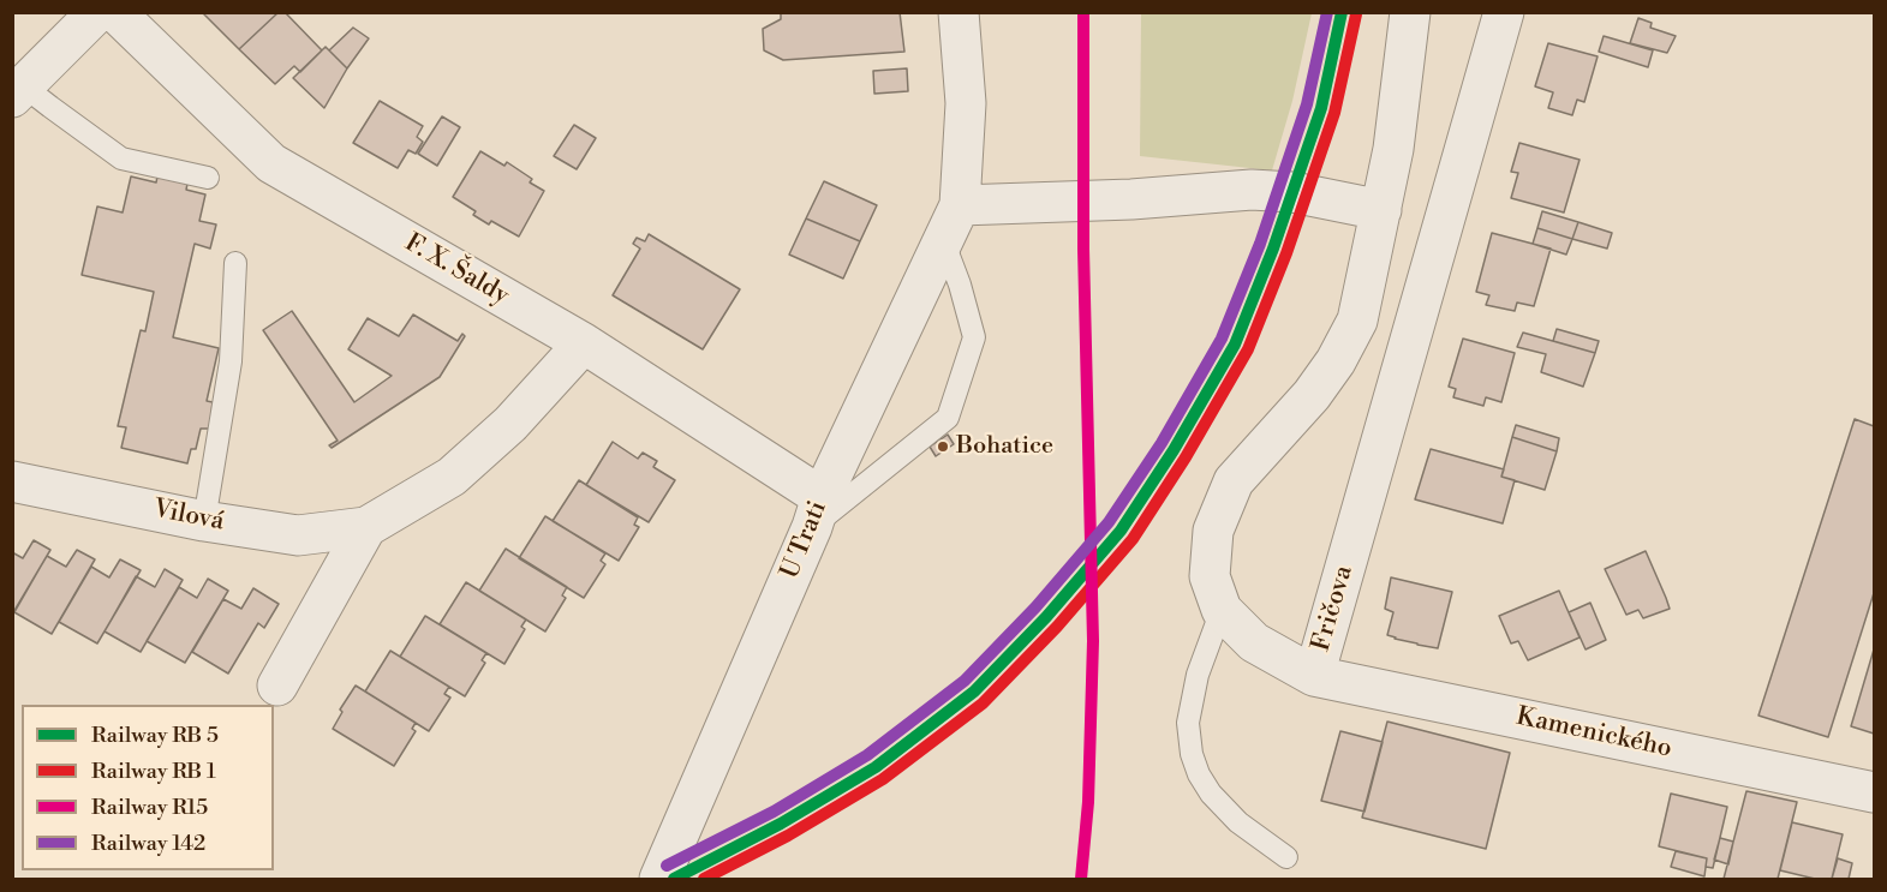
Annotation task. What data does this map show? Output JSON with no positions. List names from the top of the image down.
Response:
{
  "streets": {
    "street": [
      "F. X. Šaldy",
      "Vilová",
      "U Trati",
      "Fričova",
      "Kamenického"
    ]
  },
  "crossings": [
    ["F. X. Šaldy", "Vilová"],
    ["F. X. Šaldy", "U Trati"],
    ["Fričova", "Kamenického"]
  ],
  "places": ["Bohatice"],
  "lines": ["rail line R15", "rail line 142"],
  "legend": [
    "Railway RB 5",
    "Railway RB 1",
    "Railway R15",
    "Railway 142"
  ]
}
